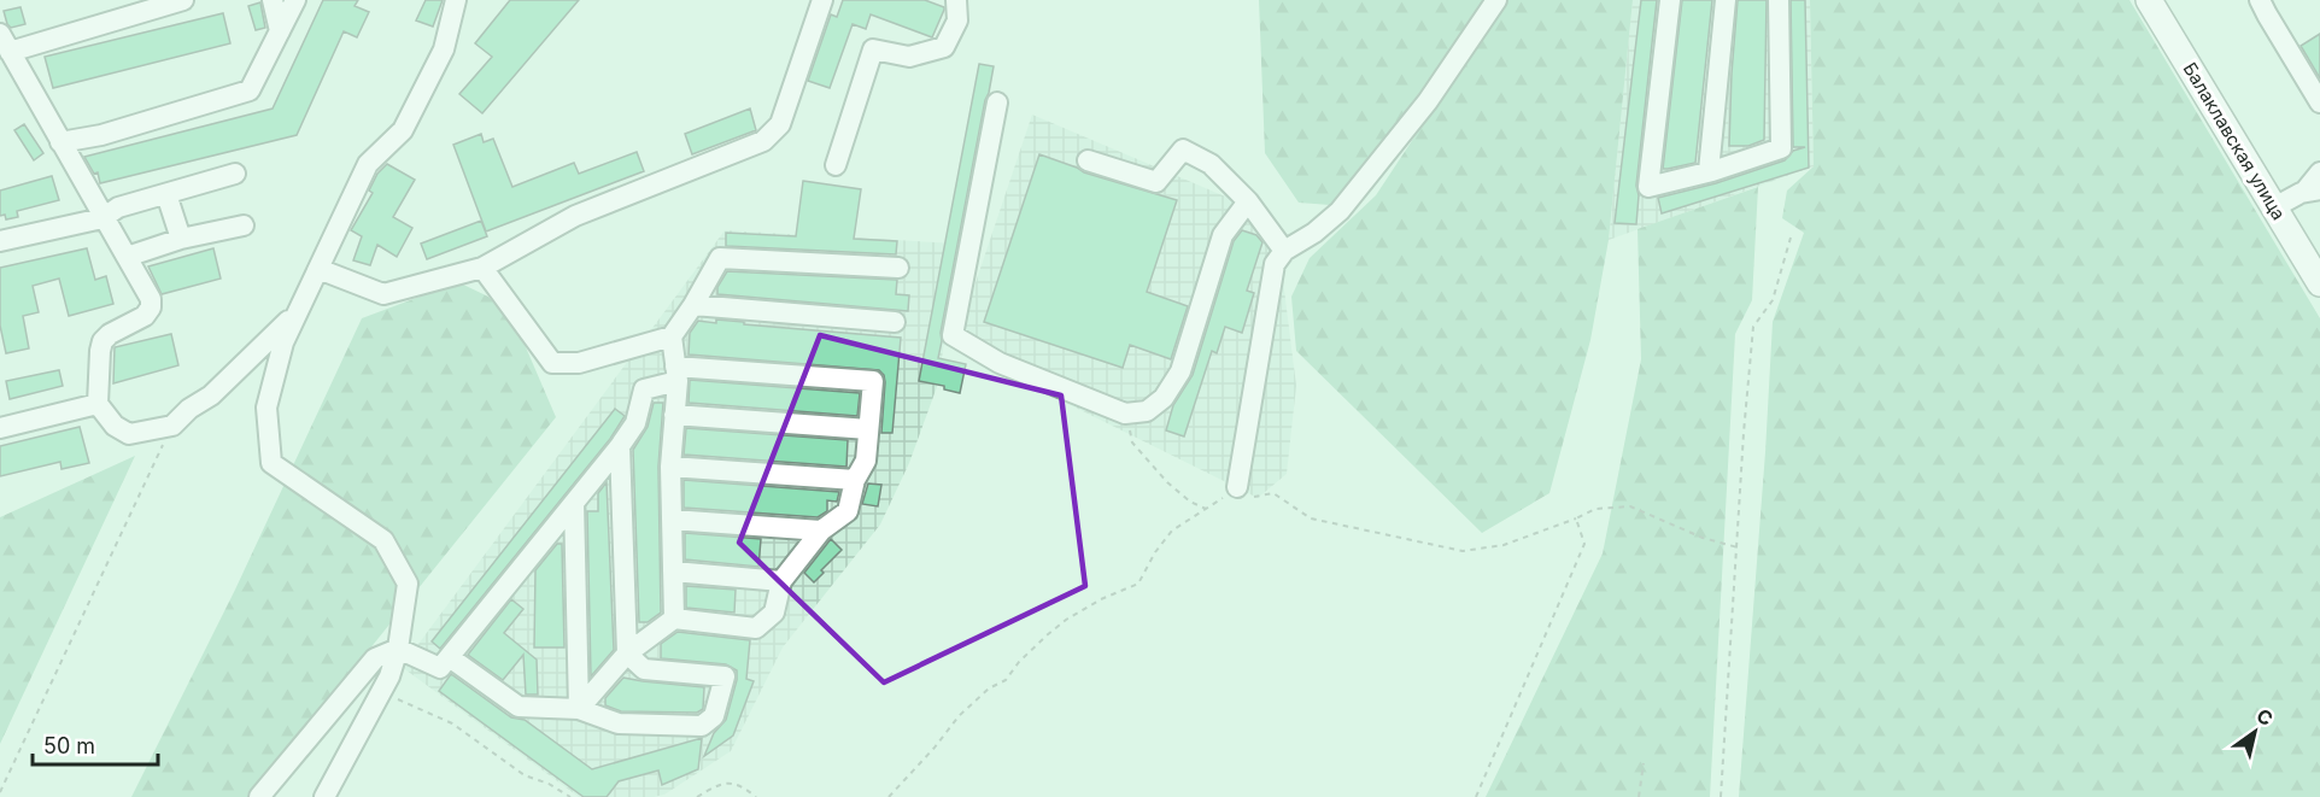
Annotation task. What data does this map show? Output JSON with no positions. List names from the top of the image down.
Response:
{
  "streets": {
    "main road": ["Балаклавская улица"]
  },
  "scale_bar": "50 m",
  "north": "top right"
}
